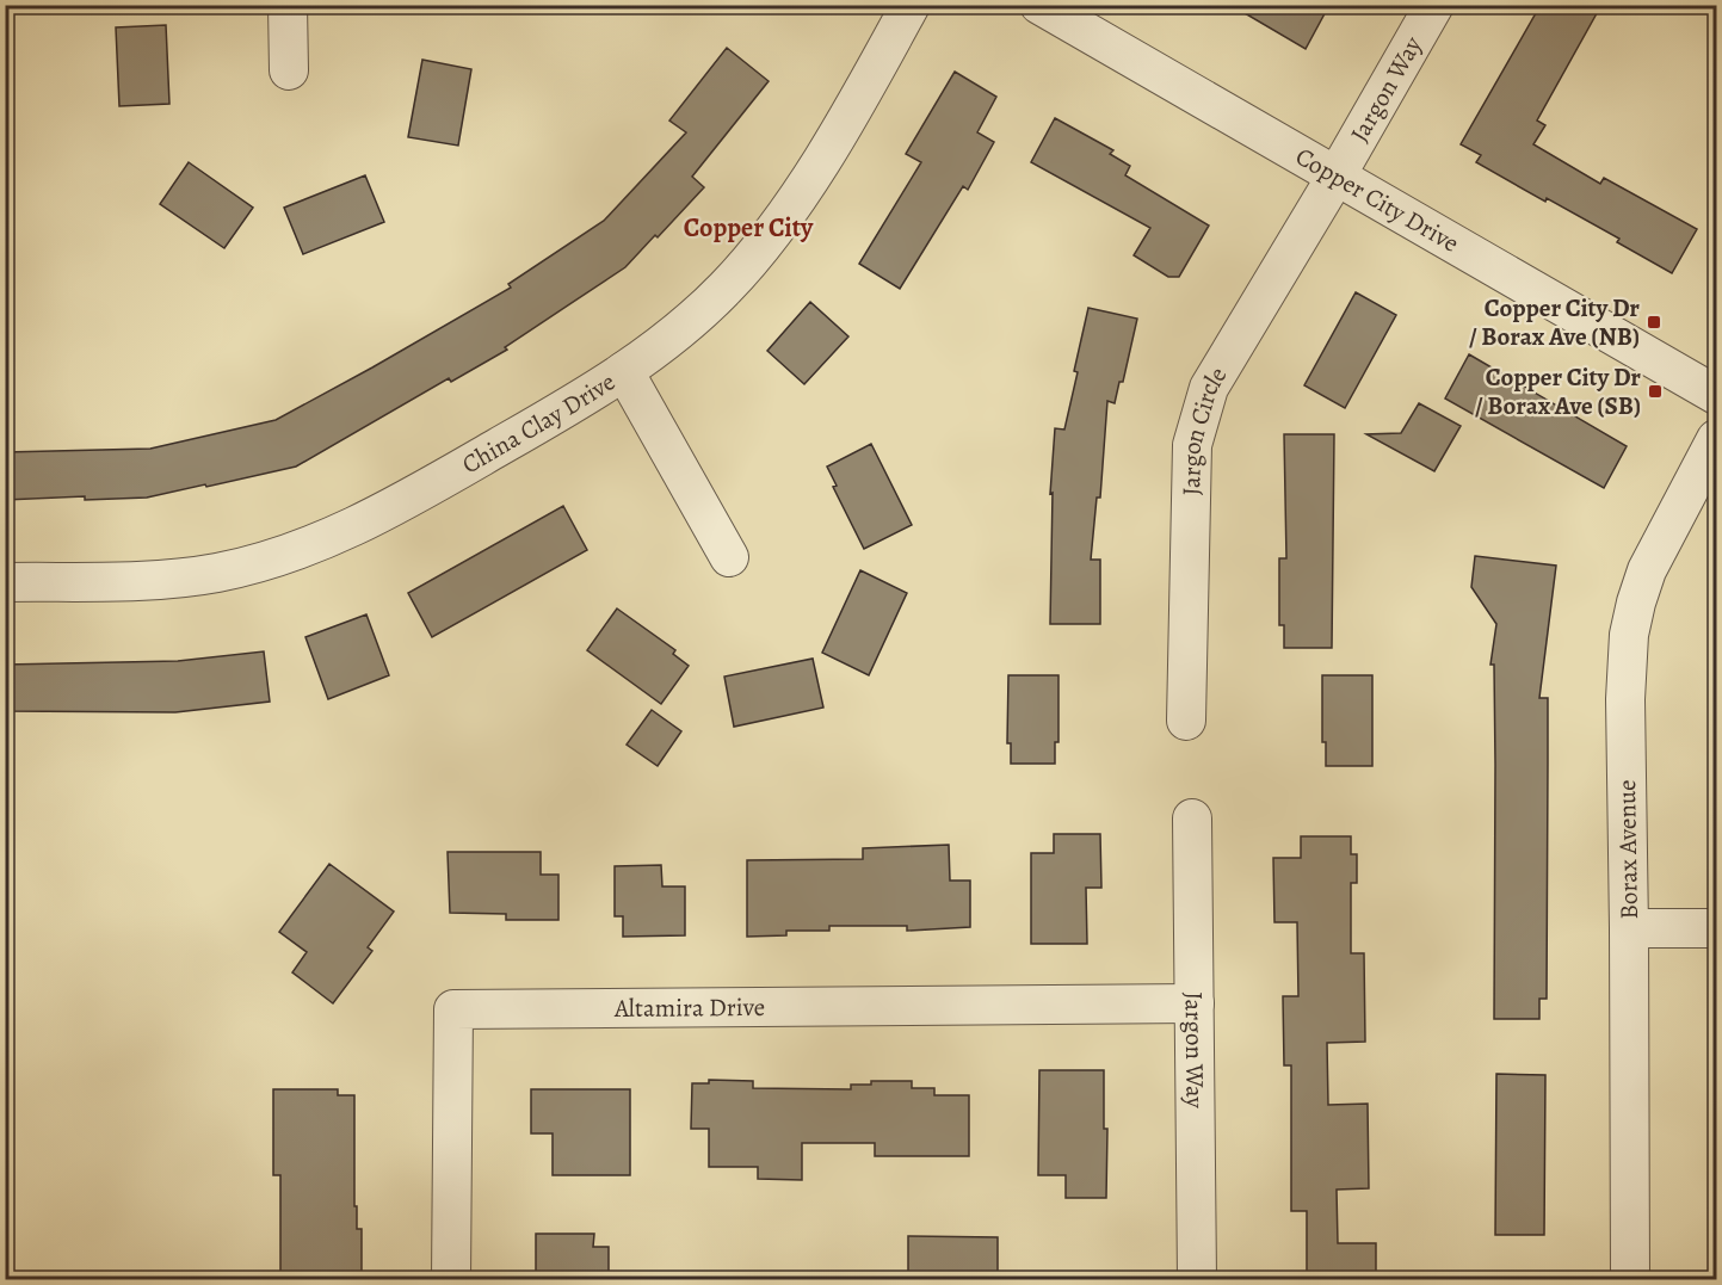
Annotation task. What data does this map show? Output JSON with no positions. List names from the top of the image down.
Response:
{
  "streets": {
    "street": [
      "Jargon Way",
      "Copper City Drive",
      "China Clay Drive",
      "Jargon Circle",
      "Borax Avenue",
      "Altamira Drive"
    ]
  },
  "crossings": [
    ["Jargon Way", "Copper City Drive"],
    ["Jargon Way", "Jargon Circle"],
    ["Jargon Way", "Altamira Drive"],
    ["Copper City Drive", "Jargon Circle"]
  ],
  "districts": ["Copper City"],
  "places": {
    "transit": ["Copper City Dr / Borax Ave (NB)", "Copper City Dr / Borax Ave (SB)"]
  }
}
